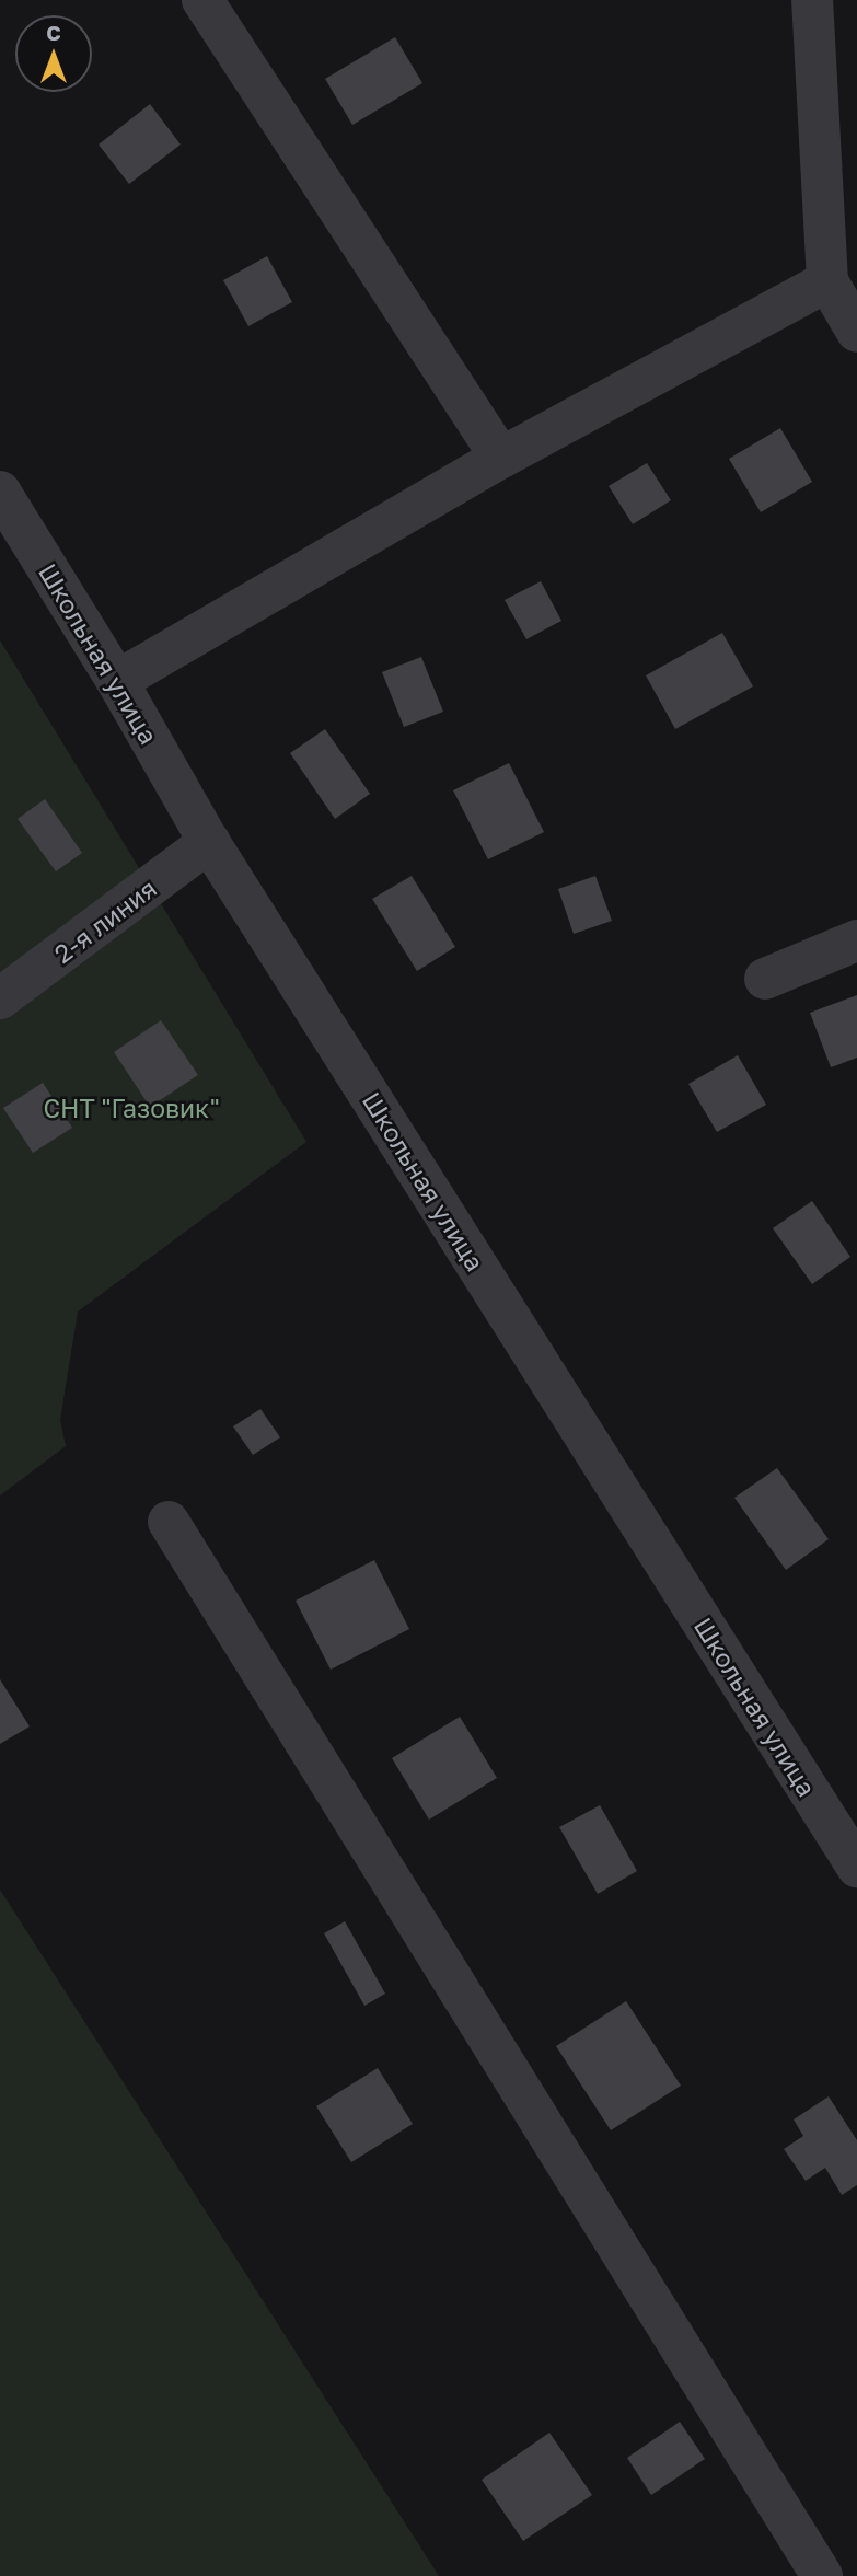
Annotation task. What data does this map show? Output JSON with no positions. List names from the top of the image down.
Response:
{
  "streets": {
    "street": ["Школьная улица", "2-я линия"]
  },
  "crossings": [
    ["Школьная улица", "2-я линия"]
  ],
  "parks": ["СНТ \"Газовик\""],
  "north": "top"
}
